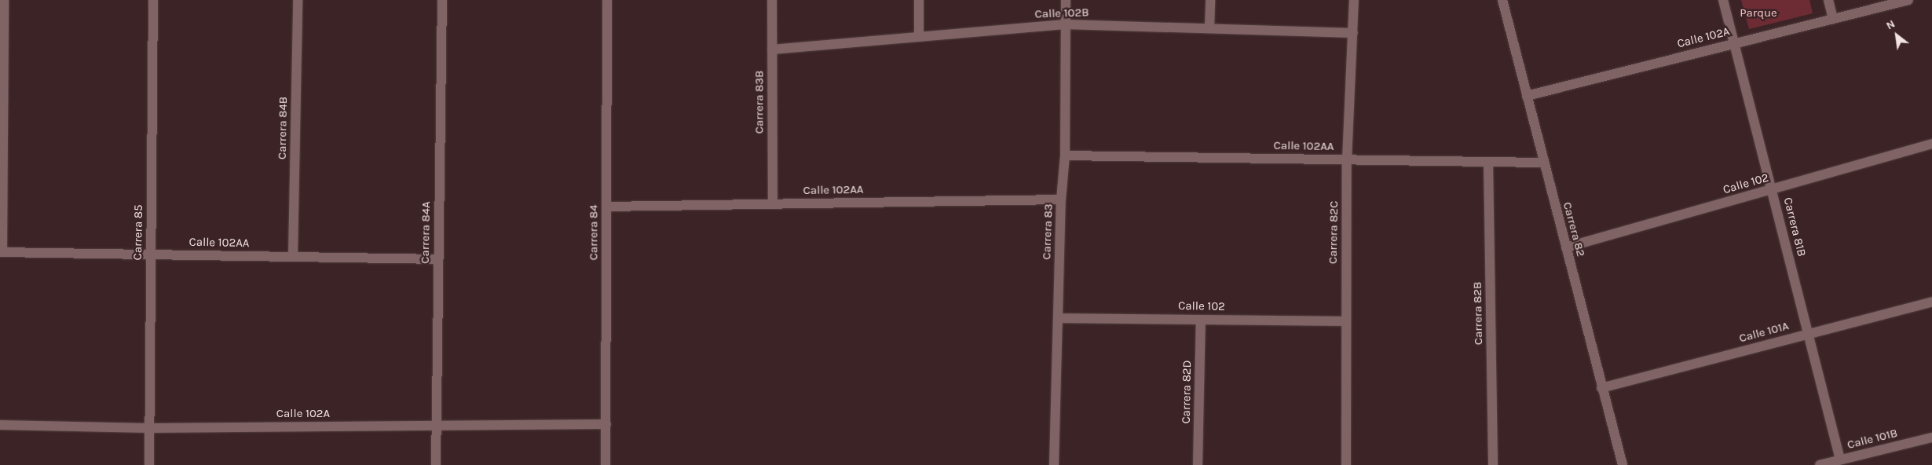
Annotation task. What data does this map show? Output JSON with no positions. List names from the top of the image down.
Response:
{
  "streets": {
    "street": [
      "Calle 102B",
      "Calle 102A",
      "Carrera 83B",
      "Carrera 84B",
      "Calle 102AA",
      "Calle 102",
      "Carrera 81B",
      "Carrera 82",
      "Carrera 83",
      "Carrera 85",
      "Carrera 84A",
      "Carrera 84",
      "Carrera 82C",
      "Carrera 82B",
      "Calle 101A",
      "Carrera 82D",
      "Calle 101B"
    ]
  },
  "crossings": [
    ["Calle 102B", "Carrera 83B"],
    ["Calle 102B", "Carrera 83"],
    ["Calle 102B", "Carrera 82C"],
    ["Calle 102A", "Carrera 81B"],
    ["Calle 102A", "Carrera 82"],
    ["Calle 102A", "Carrera 85"],
    ["Calle 102A", "Carrera 84A"],
    ["Calle 102A", "Carrera 84"],
    ["Carrera 83B", "Calle 102AA"],
    ["Carrera 84B", "Calle 102AA"],
    ["Calle 102AA", "Carrera 82"],
    ["Calle 102AA", "Carrera 83"],
    ["Calle 102AA", "Carrera 85"],
    ["Calle 102AA", "Carrera 84A"],
    ["Calle 102AA", "Carrera 84"],
    ["Calle 102AA", "Carrera 82C"],
    ["Calle 102AA", "Carrera 82B"],
    ["Calle 102", "Carrera 81B"],
    ["Calle 102", "Carrera 82"],
    ["Calle 102", "Carrera 83"],
    ["Calle 102", "Carrera 82C"],
    ["Calle 102", "Carrera 82D"],
    ["Carrera 81B", "Calle 101A"],
    ["Carrera 81B", "Calle 101B"],
    ["Carrera 82", "Calle 101A"]
  ],
  "parks": ["Parque"],
  "north": "top left"
}
